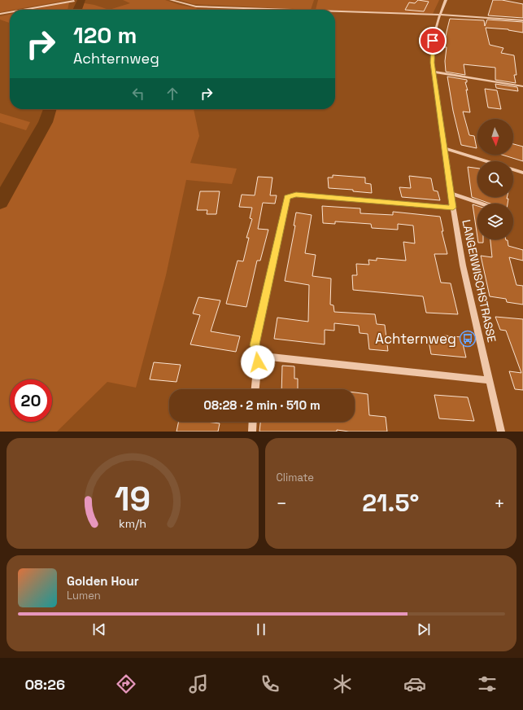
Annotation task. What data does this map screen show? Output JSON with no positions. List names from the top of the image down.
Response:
{
  "streets": {
    "street": ["LANGENWISCHSTRASSE"]
  },
  "places": {
    "bus stop": ["Achternweg"]
  },
  "north": "bottom",
  "page": {
    "turn": ["120 m", "Achternweg"],
    "limit": "20",
    "trip": "08:28 · 2 min · 510 m",
    "tile": "Climate",
    "heat": ["−", "21.5°", "+"],
    "song": ["Golden Hour", "Lumen"],
    "tabs": "08:26",
    "gauge": ["19", "km/h"]
  }
}
